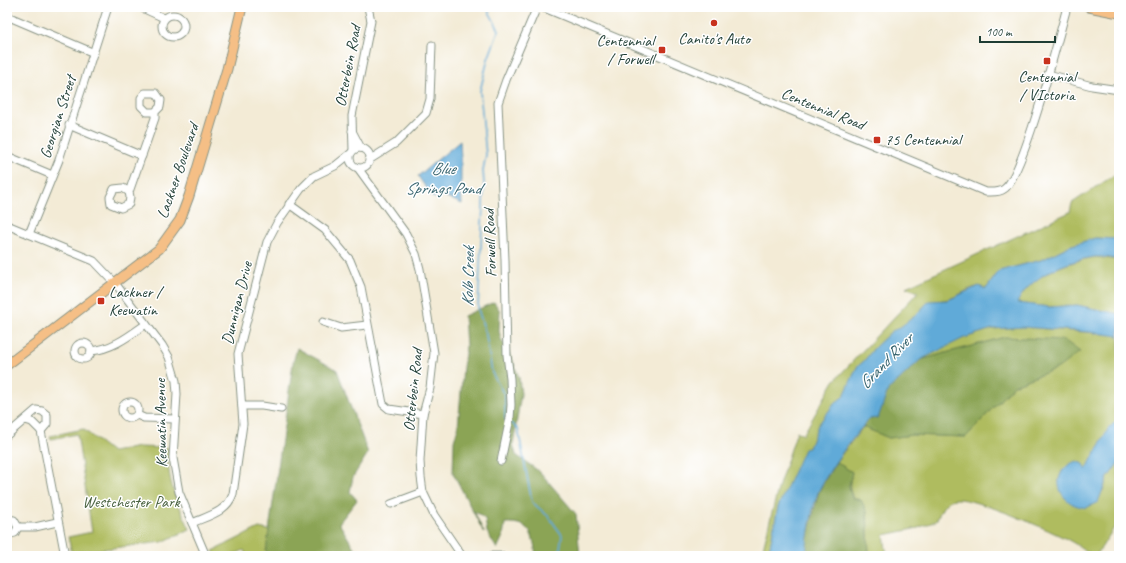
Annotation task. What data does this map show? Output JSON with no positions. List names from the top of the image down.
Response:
{
  "streets": {
    "main road": ["Lackner Boulevard"],
    "street": [
      "Otterbein Road",
      "Centennial Road",
      "Georgian Street",
      "Forwell Road",
      "Dunnigan Drive",
      "Keewatin Avenue"
    ]
  },
  "crossings": [
    ["Otterbein Road", "Dunnigan Drive"],
    ["Georgian Street", "Keewatin Avenue"],
    ["Lackner Boulevard", "Keewatin Avenue"],
    ["Dunnigan Drive", "Keewatin Avenue"]
  ],
  "water": ["Blue Springs Pond", "Kolb Creek", "Grand River"],
  "parks": ["Westchester Park"],
  "places": {
    "other": ["Canito's Auto"],
    "transit": [
      "Centennial / Forwell",
      "Centennial / VIctoria",
      "75 Centennial",
      "Lackner / Keewatin"
    ]
  },
  "scale_bar": "100 m"
}
